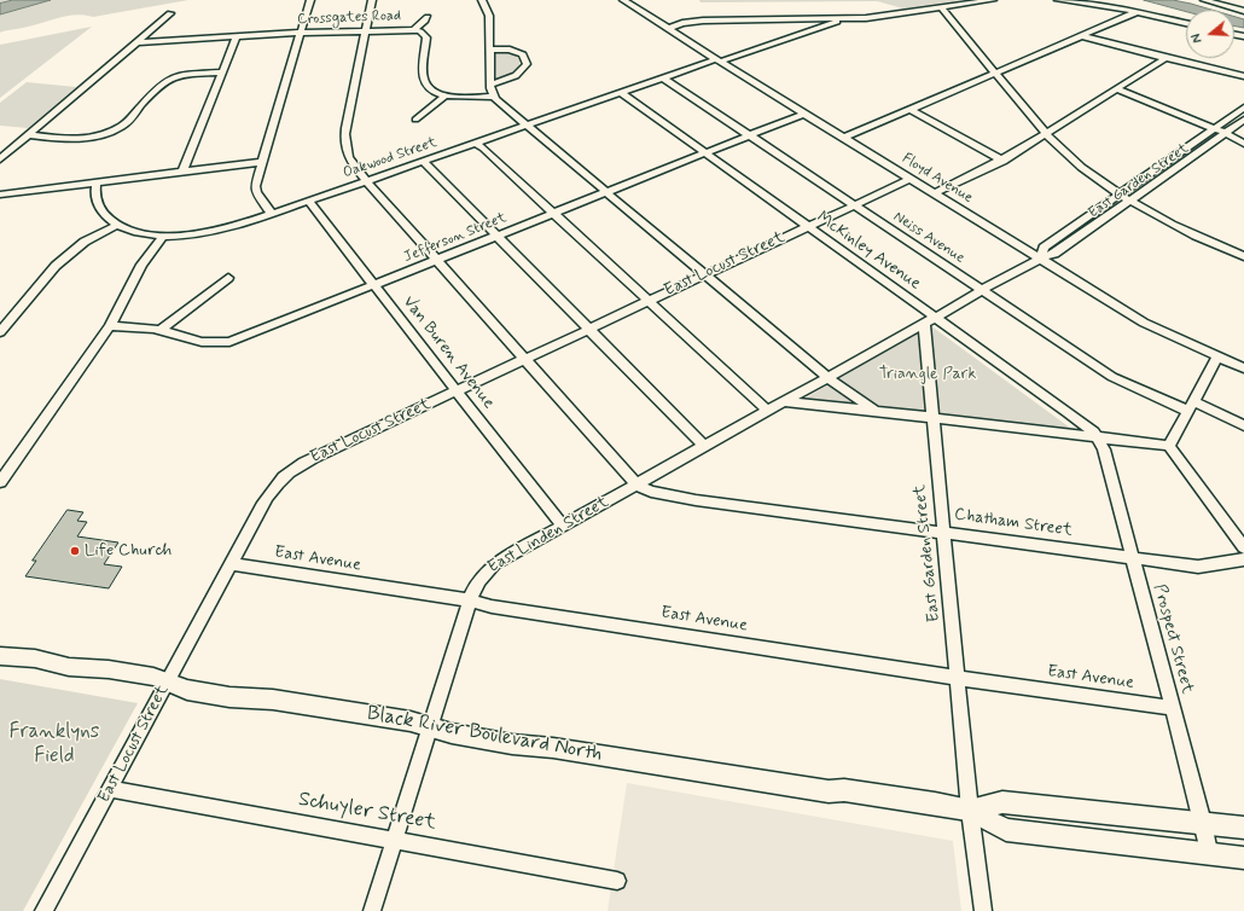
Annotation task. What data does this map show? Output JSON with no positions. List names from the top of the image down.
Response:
{
  "streets": {
    "main road": ["Black River Boulevard North"],
    "street": [
      "Crossgates Road",
      "Oakwood Street",
      "Floyd Avenue",
      "East Garden Street",
      "Jefferson Street",
      "Neiss Avenue",
      "McKinley Avenue",
      "East Locust Street",
      "Van Buren Avenue",
      "Chatham Street",
      "East Linden Street",
      "East Avenue",
      "Prospect Street",
      "Schuyler Street"
    ]
  },
  "crossings": [
    ["Oakwood Street", "Floyd Avenue"],
    ["Oakwood Street", "Neiss Avenue"],
    ["Oakwood Street", "McKinley Avenue"],
    ["Oakwood Street", "Van Buren Avenue"],
    ["Floyd Avenue", "East Garden Street"],
    ["Floyd Avenue", "Jefferson Street"],
    ["Floyd Avenue", "East Locust Street"],
    ["East Garden Street", "Neiss Avenue"],
    ["East Garden Street", "McKinley Avenue"],
    ["East Garden Street", "Chatham Street"],
    ["East Garden Street", "East Linden Street"],
    ["East Garden Street", "East Avenue"],
    ["East Garden Street", "Black River Boulevard North"],
    ["Jefferson Street", "Neiss Avenue"],
    ["Jefferson Street", "McKinley Avenue"],
    ["Jefferson Street", "Van Buren Avenue"],
    ["Neiss Avenue", "East Locust Street"],
    ["McKinley Avenue", "East Locust Street"],
    ["McKinley Avenue", "East Linden Street"],
    ["McKinley Avenue", "Prospect Street"],
    ["East Locust Street", "Van Buren Avenue"],
    ["East Locust Street", "East Avenue"],
    ["East Locust Street", "Black River Boulevard North"],
    ["East Locust Street", "Schuyler Street"],
    ["Van Buren Avenue", "East Linden Street"],
    ["Chatham Street", "East Linden Street"],
    ["Chatham Street", "Prospect Street"],
    ["East Linden Street", "East Avenue"],
    ["East Linden Street", "Black River Boulevard North"],
    ["East Linden Street", "Schuyler Street"],
    ["East Avenue", "Prospect Street"],
    ["Prospect Street", "Black River Boulevard North"]
  ],
  "parks": ["Triangle Park", "Franklyns Field"],
  "places": ["Life Church"],
  "north": "left"
}
